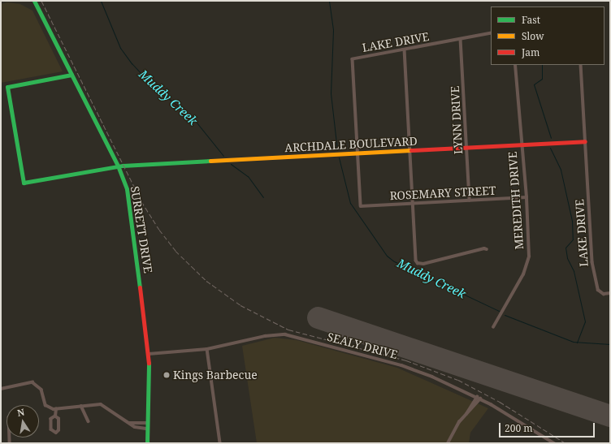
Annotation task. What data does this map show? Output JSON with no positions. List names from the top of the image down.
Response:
{
  "streets": {
    "street": [
      "LAKE DRIVE",
      "LYNN DRIVE",
      "ARCHDALE BOULEVARD",
      "ROSEMARY STREET",
      "MEREDITH DRIVE",
      "SURRETT DRIVE",
      "SEALY DRIVE"
    ]
  },
  "crossings": [
    ["LAKE DRIVE", "LYNN DRIVE"],
    ["LAKE DRIVE", "ARCHDALE BOULEVARD"],
    ["LAKE DRIVE", "ROSEMARY STREET"],
    ["LYNN DRIVE", "ARCHDALE BOULEVARD"],
    ["LYNN DRIVE", "ROSEMARY STREET"],
    ["ARCHDALE BOULEVARD", "MEREDITH DRIVE"],
    ["ARCHDALE BOULEVARD", "SURRETT DRIVE"],
    ["ROSEMARY STREET", "MEREDITH DRIVE"],
    ["SURRETT DRIVE", "SEALY DRIVE"]
  ],
  "water": ["Muddy Creek"],
  "places": ["Kings Barbecue"],
  "legend": ["Fast", "Slow", "Jam"],
  "scale_bar": "200 m",
  "north": "top"
}
